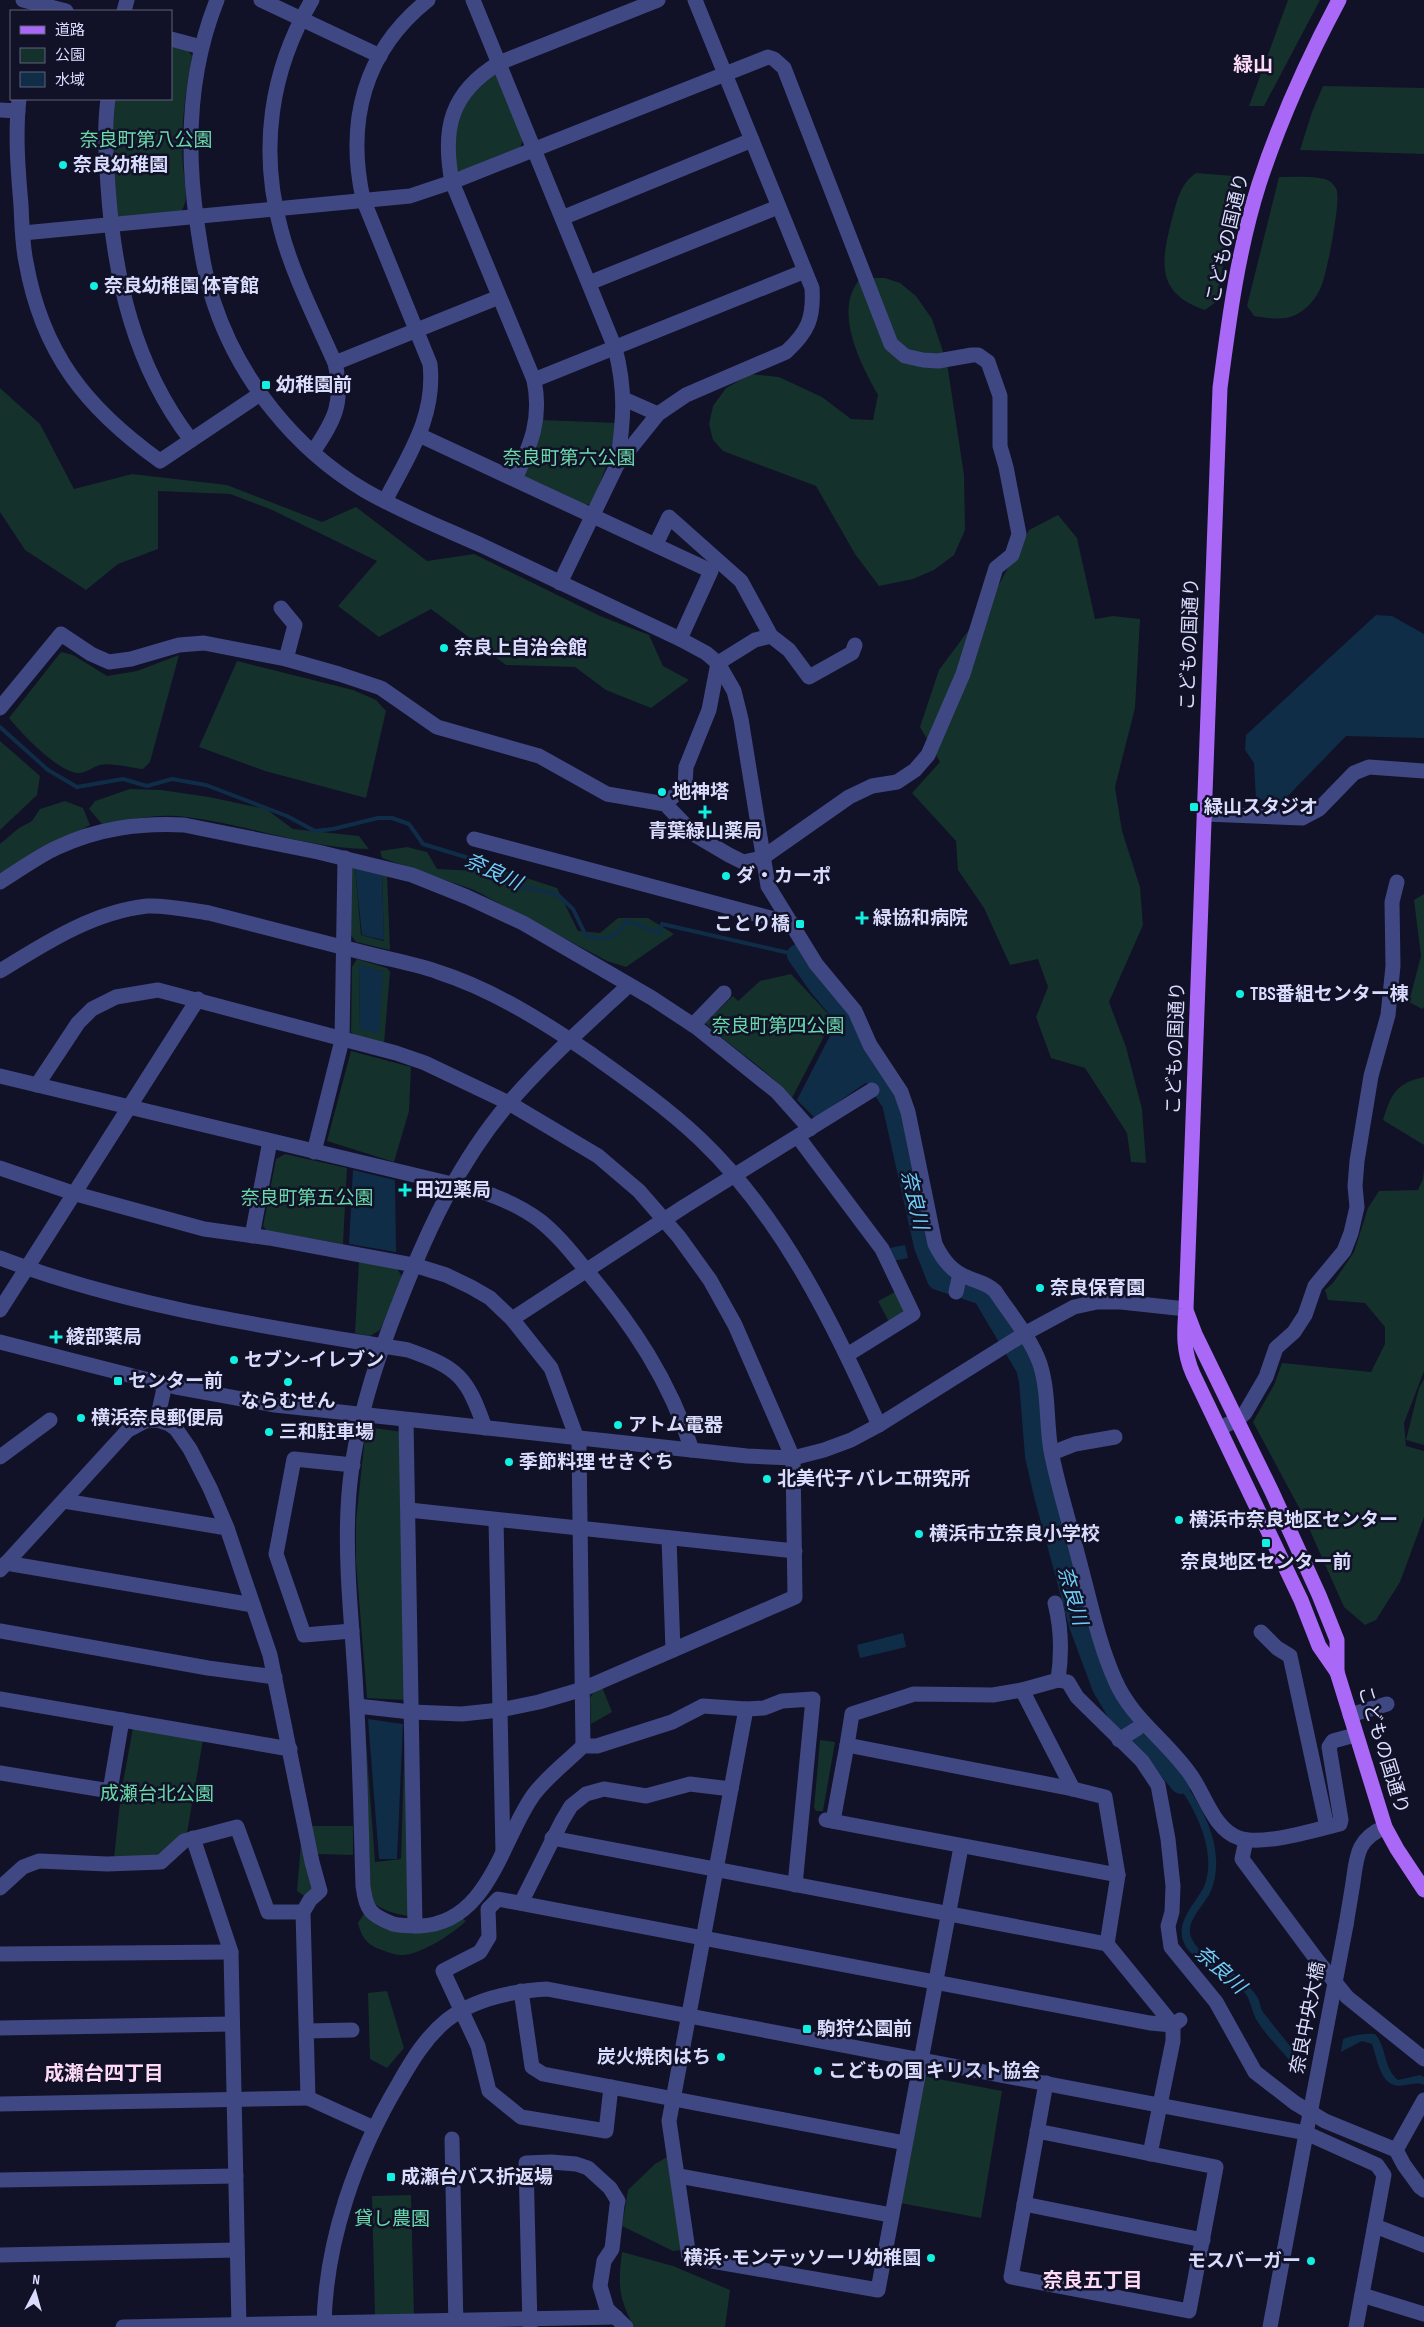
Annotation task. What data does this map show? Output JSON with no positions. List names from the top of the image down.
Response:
{
  "streets": {
    "main road": ["こどもの国通り"],
    "street": ["奈良中央大橋"]
  },
  "crossings": [
    ["こどもの国通り", "奈良中央大橋"]
  ],
  "districts": ["緑山", "成瀬台四丁目", "奈良五丁目"],
  "water": ["奈良川"],
  "parks": [
    "奈良町第八公園",
    "奈良町第六公園",
    "奈良町第四公園",
    "奈良町第五公園",
    "成瀬台北公園",
    "貸し農園"
  ],
  "places": {
    "other": [
      "奈良幼稚園",
      "奈良幼稚園 体育館",
      "奈良上自治会館",
      "地神塔",
      "ダ・カーポ",
      "TBS番組センター棟",
      "奈良保育園",
      "セブン-イレブン",
      "ならむせん",
      "横浜奈良郵便局",
      "アトム電器",
      "三和駐車場",
      "季節料理 せきぐち",
      "北美代子 バレエ研究所",
      "横浜市奈良地区センター",
      "横浜市立奈良小学校",
      "炭火焼肉はち",
      "こどもの国 キリスト協会",
      "横浜･モンテッソーリ幼稚園",
      "モスバーガー"
    ],
    "transit": [
      "幼稚園前",
      "緑山スタジオ",
      "ことり橋",
      "センター前",
      "奈良地区センター前",
      "駒狩公園前",
      "成瀬台バス折返場"
    ],
    "health": [
      "青葉緑山薬局",
      "緑協和病院",
      "田辺薬局",
      "綾部薬局"
    ]
  },
  "legend": ["道路", "公園", "水域"],
  "north": "top"
}
